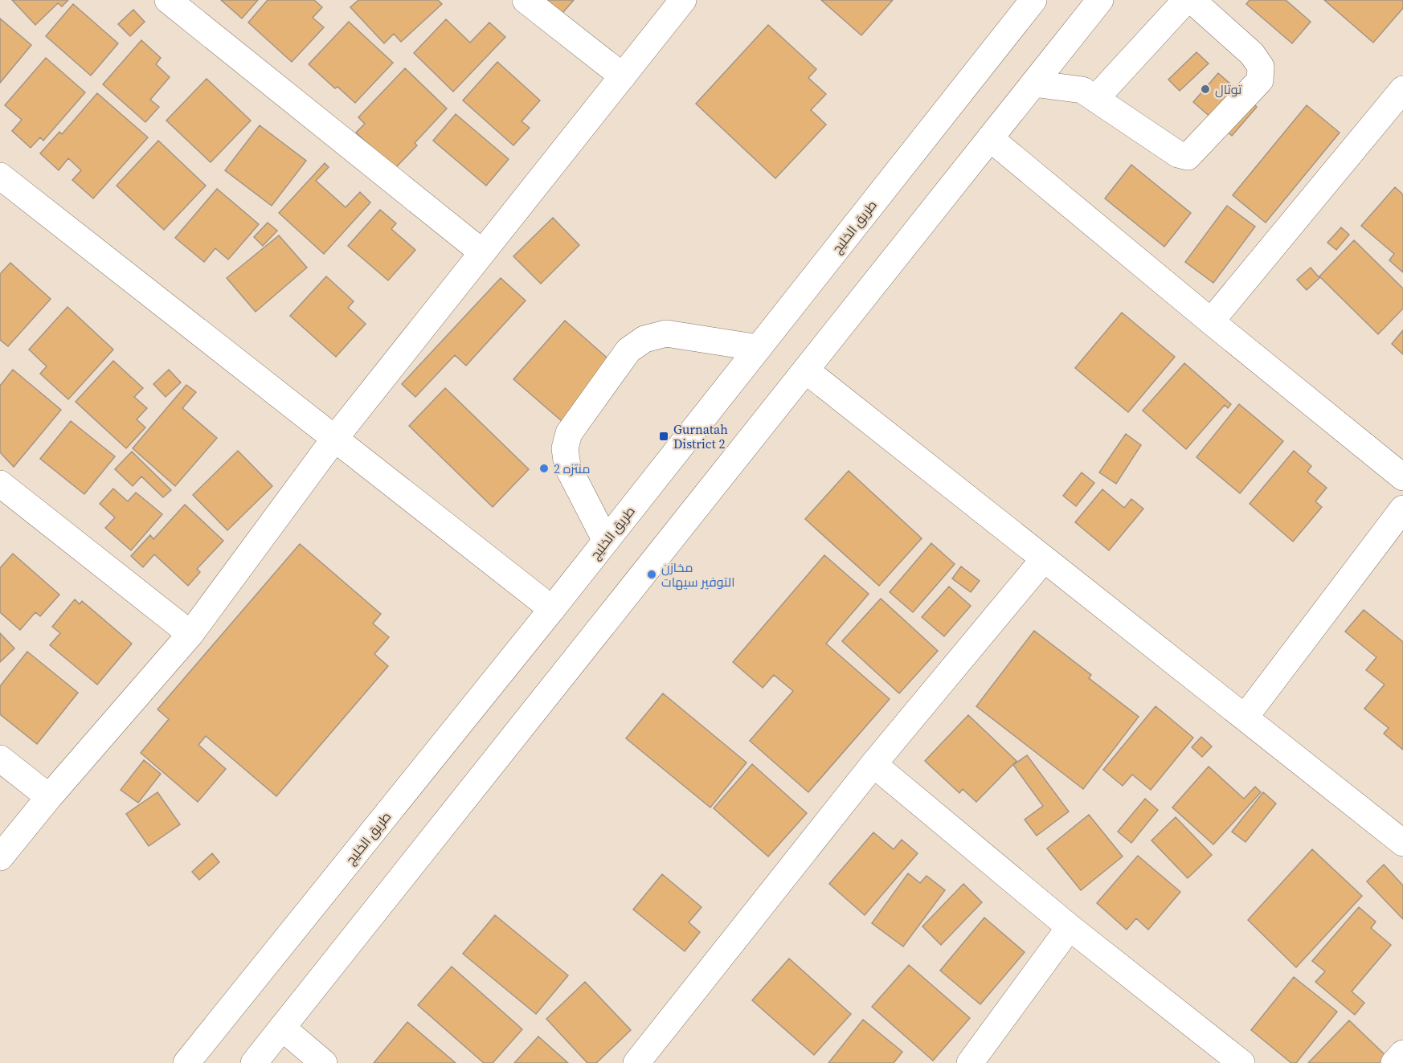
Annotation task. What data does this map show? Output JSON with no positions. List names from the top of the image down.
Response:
{
  "streets": {
    "street": ["طريق الخليج"]
  },
  "places": {
    "other": ["توتال", "منتزه 2", "مخازن التوفير سيهات"],
    "transit": ["Gurnatah District 2"]
  }
}
